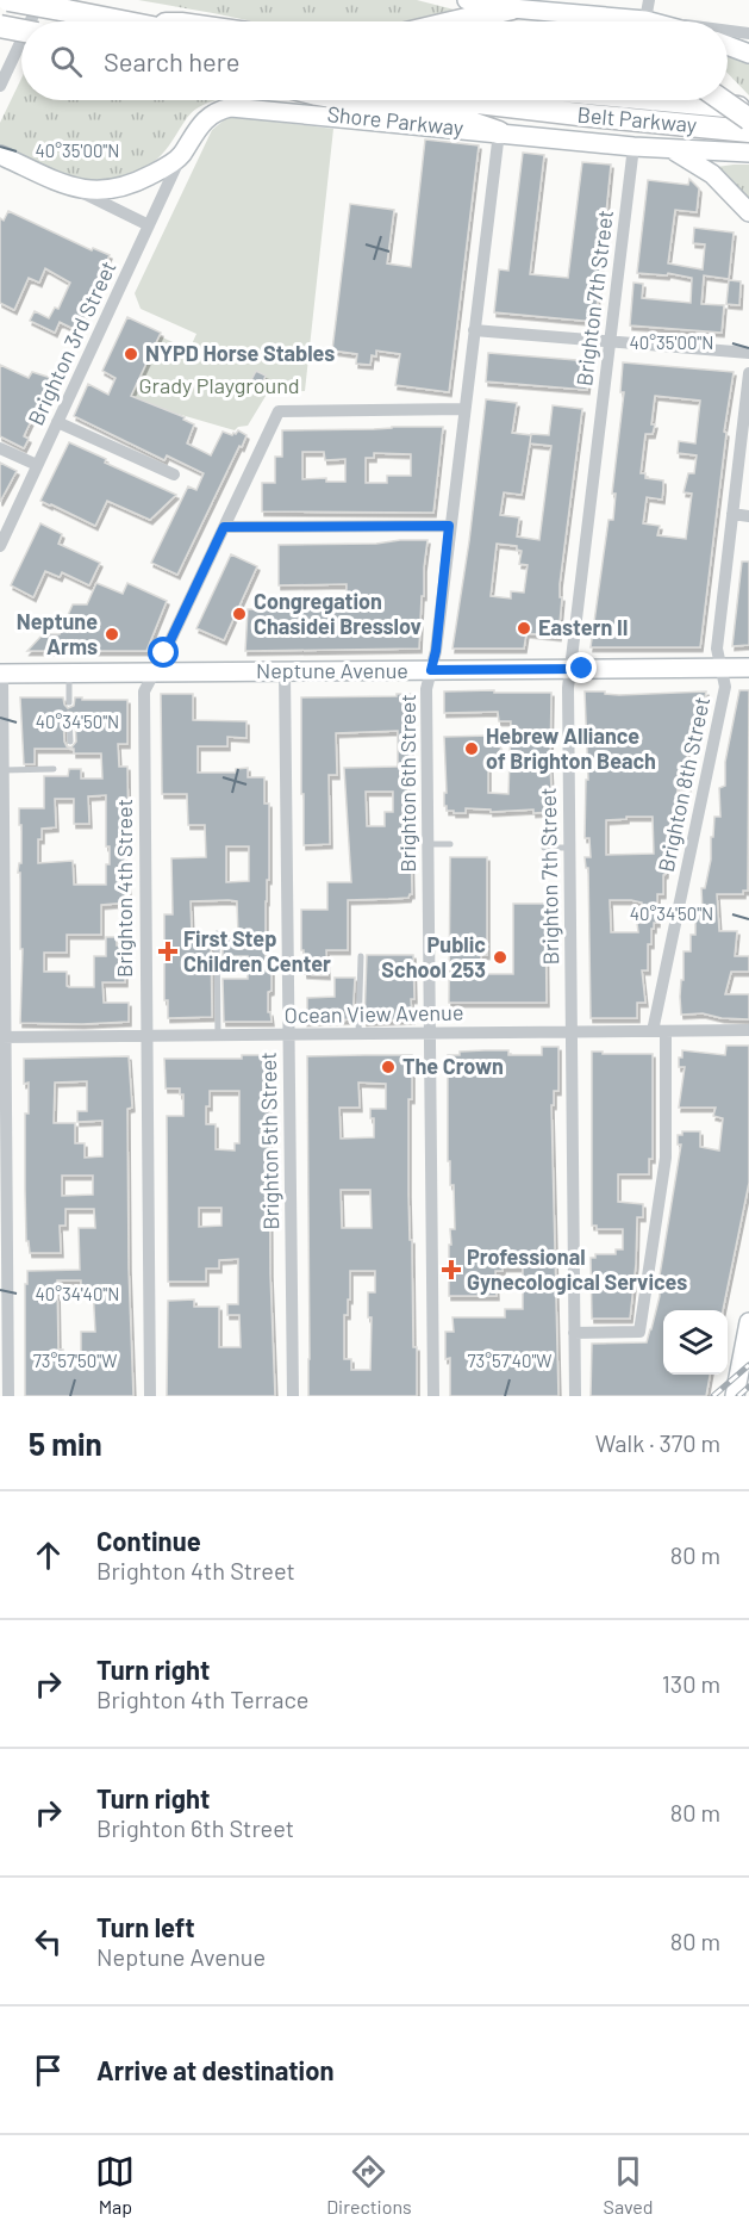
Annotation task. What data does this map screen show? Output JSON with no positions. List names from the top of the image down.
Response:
{
  "streets": {
    "highway": ["Belt Parkway"],
    "main road": ["Shore Parkway", "Neptune Avenue"],
    "street": [
      "Brighton 7th Street",
      "Brighton 3rd Street",
      "Brighton 6th Street",
      "Brighton 8th Street",
      "Brighton 4th Street",
      "Ocean View Avenue",
      "Brighton 5th Street"
    ]
  },
  "crossings": [
    ["Shore Parkway", "Brighton 7th Street"],
    ["Shore Parkway", "Brighton 3rd Street"],
    ["Shore Parkway", "Brighton 6th Street"],
    ["Brighton 7th Street", "Neptune Avenue"],
    ["Brighton 7th Street", "Brighton 8th Street"],
    ["Brighton 7th Street", "Ocean View Avenue"],
    ["Neptune Avenue", "Brighton 6th Street"],
    ["Neptune Avenue", "Brighton 8th Street"],
    ["Neptune Avenue", "Brighton 4th Street"],
    ["Neptune Avenue", "Brighton 5th Street"],
    ["Brighton 6th Street", "Brighton 4th Street"],
    ["Brighton 6th Street", "Ocean View Avenue"],
    ["Brighton 8th Street", "Ocean View Avenue"],
    ["Brighton 4th Street", "Ocean View Avenue"],
    ["Ocean View Avenue", "Brighton 5th Street"]
  ],
  "parks": ["Grady Playground"],
  "places": {
    "other": [
      "NYPD Horse Stables",
      "Congregation Chasidei Bresslov",
      "Eastern II",
      "Neptune Arms",
      "Hebrew Alliance of Brighton Beach",
      "Public School 253",
      "The Crown"
    ],
    "health": ["First Step Children Center", "Professional Gynecological Services"]
  },
  "page": {
    "search": "Search here",
    "heading": ["5 min", "Walk · 370 m"],
    "list": [
      ["Continue", "Brighton 4th Street", "80 m"],
      ["Turn right", "Brighton 4th Terrace", "130 m"],
      ["Turn right", "Brighton 6th Street", "80 m"],
      ["Turn left", "Neptune Avenue", "80 m"],
      "Arrive at destination"
    ],
    "nav": ["Map", "Directions", "Saved"]
  },
  "coordinates": [
    "40°35'00\"N",
    "40°34'50\"N",
    "40°34'40\"N",
    "73°57'50\"W",
    "73°57'40\"W"
  ]
}
